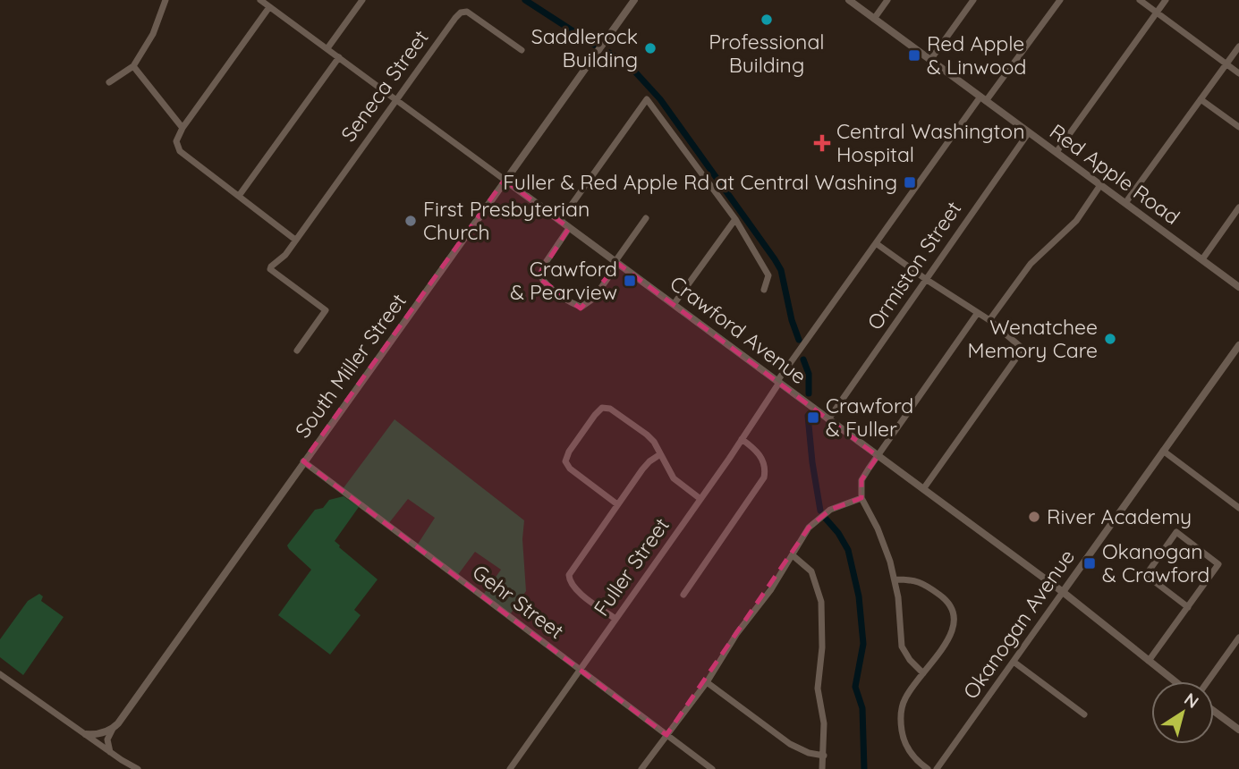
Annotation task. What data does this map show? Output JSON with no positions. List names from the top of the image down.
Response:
{
  "streets": {
    "street": [
      "Seneca Street",
      "Red Apple Road",
      "Ormiston Street",
      "Crawford Avenue",
      "South Miller Street",
      "Fuller Street",
      "Gehr Street",
      "Okanogan Avenue"
    ]
  },
  "crossings": [
    ["Seneca Street", "Crawford Avenue"],
    ["Red Apple Road", "Ormiston Street"],
    ["Red Apple Road", "Fuller Street"],
    ["Ormiston Street", "Crawford Avenue"],
    ["Crawford Avenue", "South Miller Street"],
    ["Crawford Avenue", "Fuller Street"],
    ["Crawford Avenue", "Okanogan Avenue"],
    ["South Miller Street", "Gehr Street"],
    ["Fuller Street", "Gehr Street"]
  ],
  "places": {
    "other": [
      "Professional Building",
      "Saddlerock Building",
      "First Presbyterian Church",
      "Wenatchee Memory Care",
      "River Academy"
    ],
    "transit": [
      "Red Apple & Linwood",
      "Fuller & Red Apple Rd at Central Washing",
      "Crawford & Pearview",
      "Crawford & Fuller",
      "Okanogan & Crawford"
    ],
    "health": ["Central Washington Hospital"]
  },
  "north": "top right"
}
